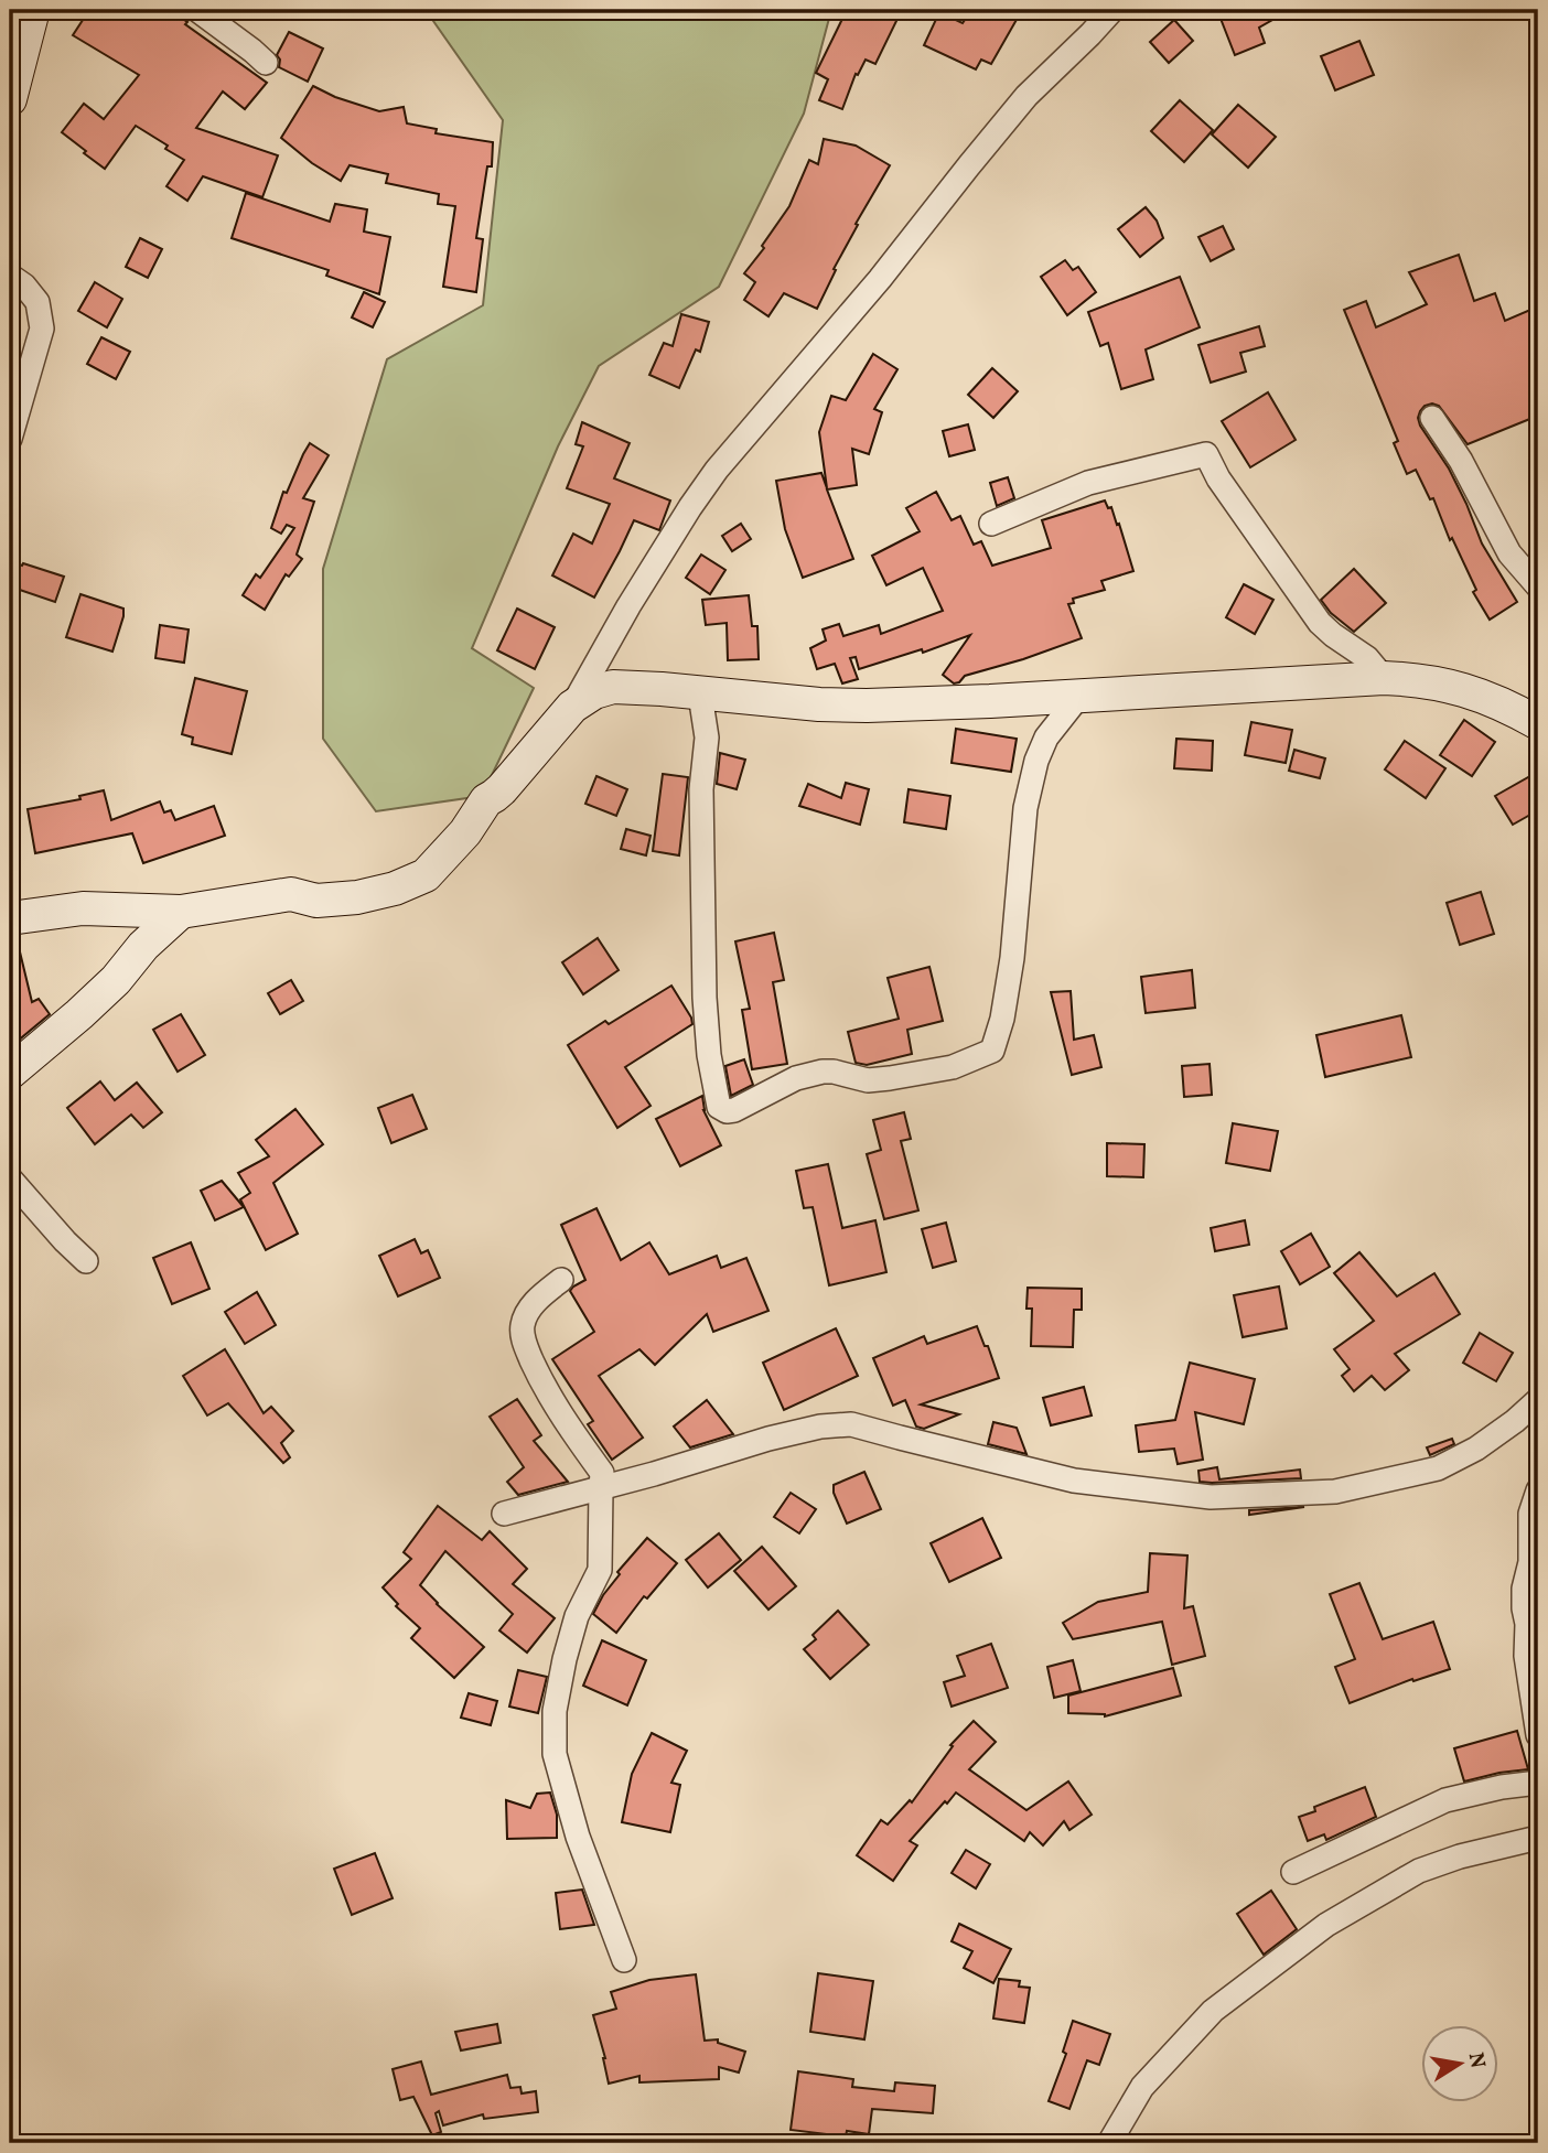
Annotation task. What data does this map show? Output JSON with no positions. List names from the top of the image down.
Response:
{
  "north": "right"
}
